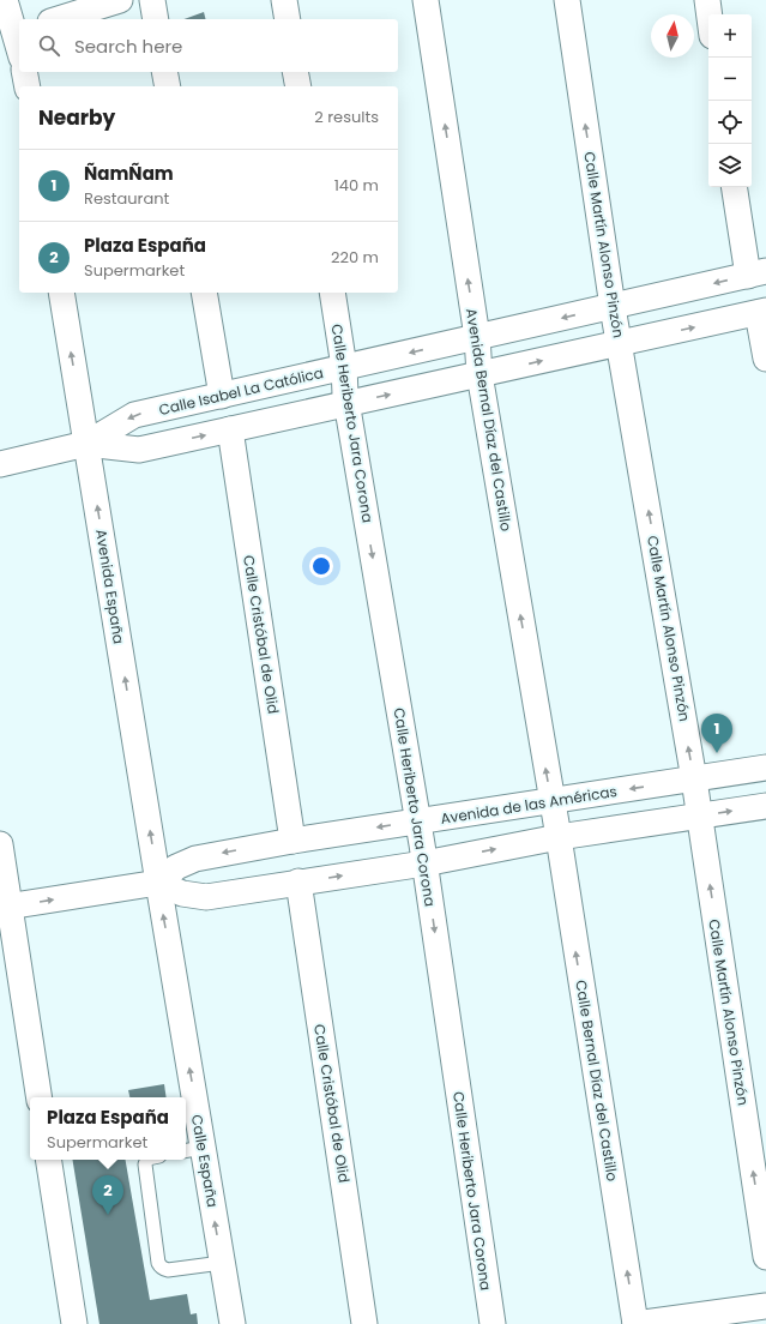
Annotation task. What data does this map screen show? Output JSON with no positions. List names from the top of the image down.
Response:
{
  "streets": {
    "street": [
      "Calle Martín Alonso Pinzón",
      "Calle Isabel La Católica",
      "Avenida Bernal Díaz del Castillo",
      "Calle Heriberto Jara Corona",
      "Avenida España",
      "Calle Cristóbal de Olid",
      "Avenida de las Américas",
      "Calle Bernal Díaz del Castillo",
      "Calle España"
    ]
  },
  "crossings": [
    ["Calle Martín Alonso Pinzón", "Calle Isabel La Católica"],
    ["Calle Martín Alonso Pinzón", "Avenida de las Américas"],
    ["Calle Isabel La Católica", "Avenida Bernal Díaz del Castillo"],
    ["Calle Isabel La Católica", "Calle Heriberto Jara Corona"],
    ["Calle Isabel La Católica", "Avenida España"],
    ["Calle Isabel La Católica", "Calle Cristóbal de Olid"],
    ["Avenida Bernal Díaz del Castillo", "Avenida de las Américas"],
    ["Avenida Bernal Díaz del Castillo", "Calle Bernal Díaz del Castillo"],
    ["Calle Heriberto Jara Corona", "Avenida de las Américas"],
    ["Avenida España", "Avenida de las Américas"],
    ["Avenida España", "Calle España"],
    ["Calle Cristóbal de Olid", "Avenida de las Américas"],
    ["Avenida de las Américas", "Calle España"]
  ],
  "one_way": [
    "Calle Martín Alonso Pinzón",
    "Avenida Bernal Díaz del Castillo",
    "Calle Heriberto Jara Corona",
    "Avenida España",
    "Calle Bernal Díaz del Castillo"
  ],
  "north": "top",
  "page": {
    "map_buttons": ["+", "−"],
    "search": "Search here",
    "heading": ["Nearby", "2 results"],
    "list": [
      {
        "mark": "1",
        "name": "ÑamÑam",
        "note": "Restaurant",
        "value": "140 m"
      },
      {
        "mark": "2",
        "name": "Plaza España",
        "note": "Supermarket",
        "value": "220 m"
      }
    ],
    "pins": ["1", "2"],
    "popup": ["Plaza España", "Supermarket"]
  }
}
